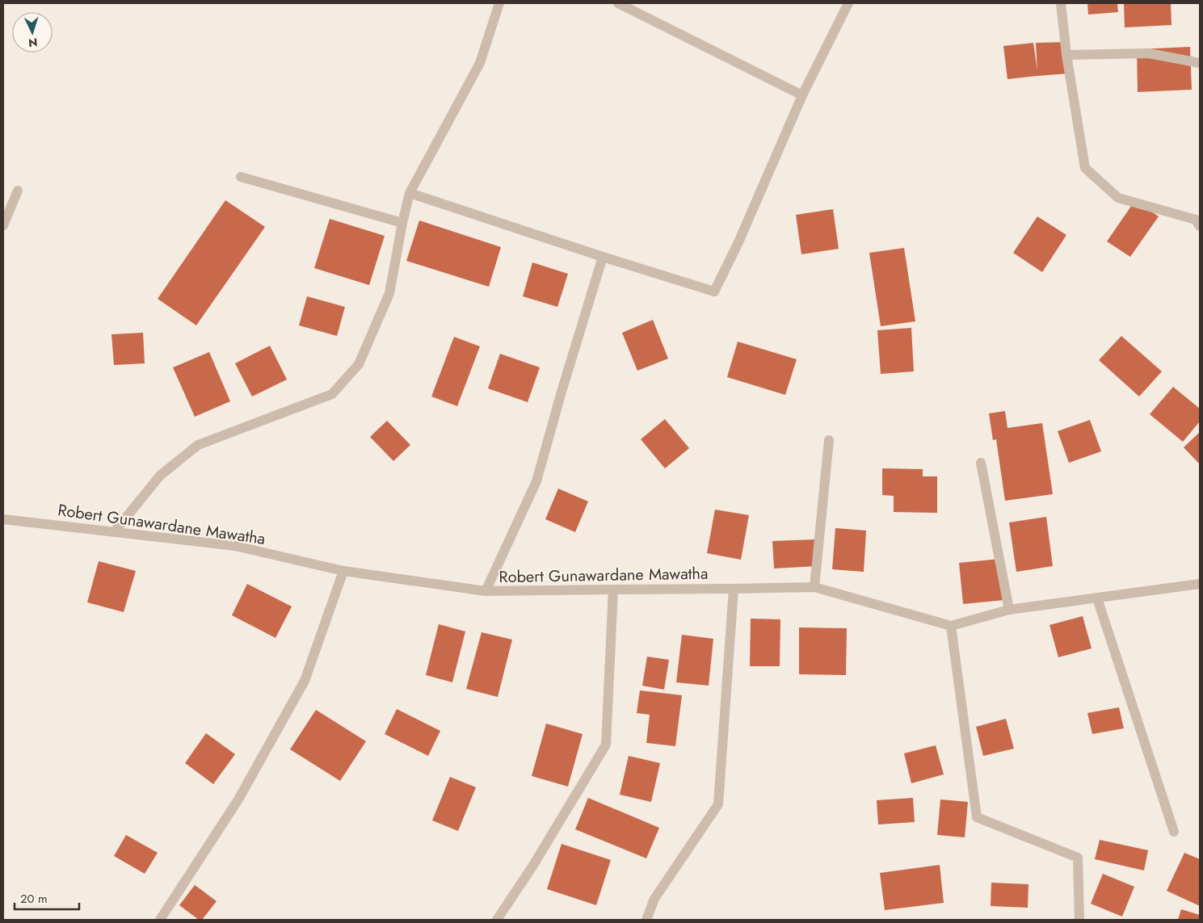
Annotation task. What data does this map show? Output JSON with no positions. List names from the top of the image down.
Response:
{
  "streets": {
    "street": ["Robert Gunawardane Mawatha"]
  },
  "scale_bar": "20 m",
  "north": "bottom"
}
